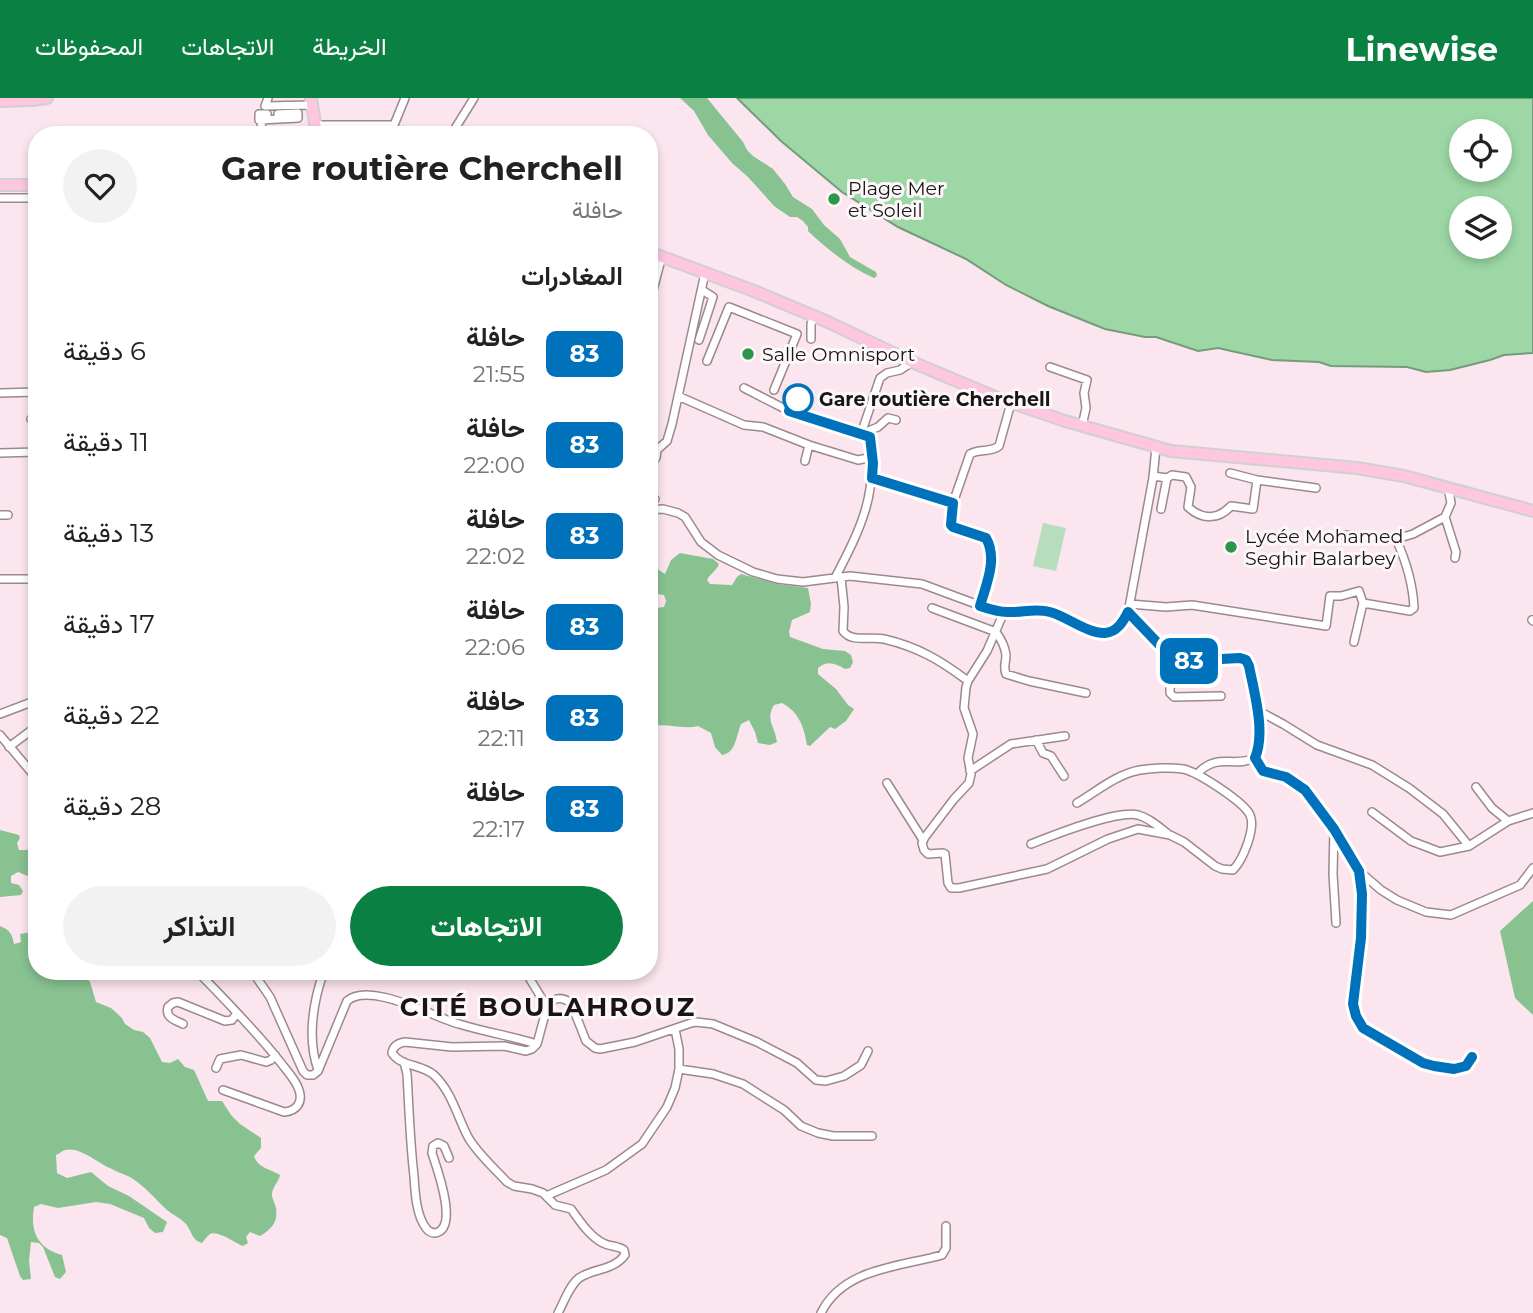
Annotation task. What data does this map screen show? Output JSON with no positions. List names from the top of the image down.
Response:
{
  "districts": ["CITÉ BOULAHROUZ"],
  "places": [
    "Plage Mer et Soleil",
    "Salle Omnisport",
    "Gare routière Cherchell",
    "Lycée Mohamed Seghir Balarbey"
  ],
  "lines": ["bus line 83"],
  "page": {
    "header": "Linewise",
    "nav": ["الخريطة", "الاتجاهات", "المحفوظات"],
    "on_map": "83",
    "heading": [
      ["Gare routière Cherchell", "حافلة"],
      "المغادرات"
    ],
    "list": [
      {
        "mark": "83",
        "name": "حافلة",
        "note": "21:55",
        "value": "6 دقيقة"
      },
      {
        "mark": "83",
        "name": "حافلة",
        "note": "22:00",
        "value": "11 دقيقة"
      },
      {
        "mark": "83",
        "name": "حافلة",
        "note": "22:02",
        "value": "13 دقيقة"
      },
      {
        "mark": "83",
        "name": "حافلة",
        "note": "22:06",
        "value": "17 دقيقة"
      },
      {
        "mark": "83",
        "name": "حافلة",
        "note": "22:11",
        "value": "22 دقيقة"
      },
      {
        "mark": "83",
        "name": "حافلة",
        "note": "22:17",
        "value": "28 دقيقة"
      }
    ],
    "buttons": ["الاتجاهات", "التذاكر"]
  }
}
